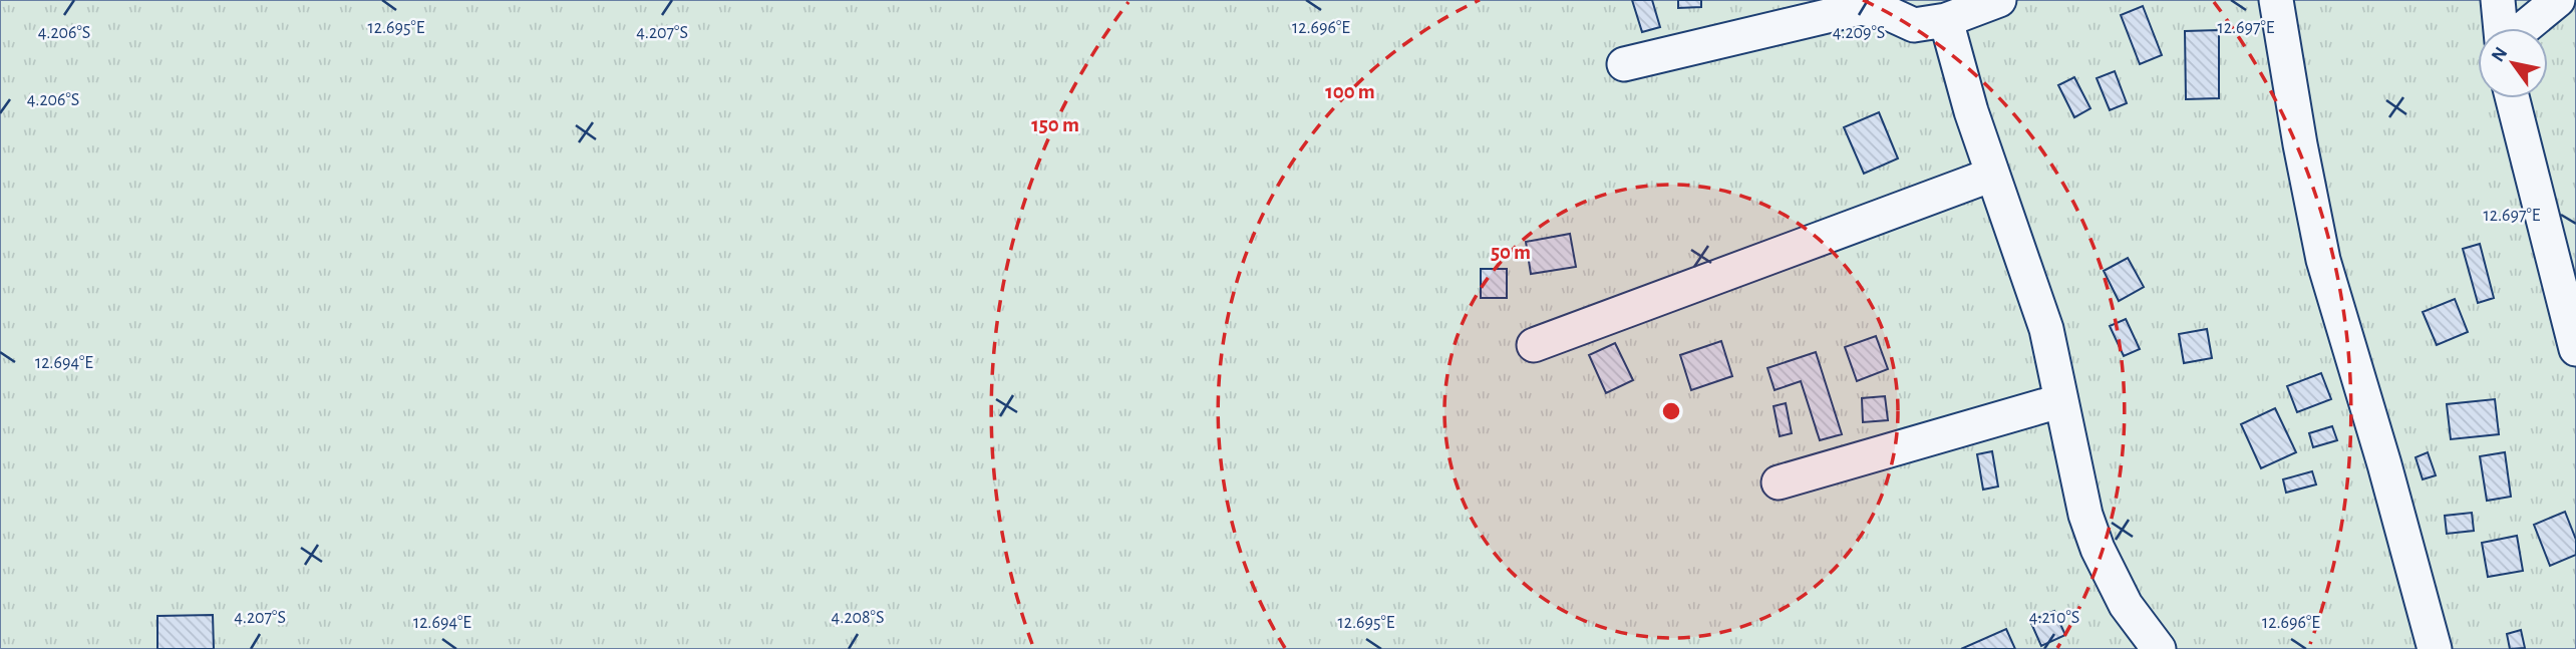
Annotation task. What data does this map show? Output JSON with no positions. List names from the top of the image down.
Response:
{
  "north": "top left",
  "coordinates": [
    "12.697°E",
    "12.695°E",
    "12.696°E",
    "4.206°S",
    "4.207°S",
    "4.209°S",
    "12.694°E",
    "4.208°S",
    "4.210°S"
  ],
  "rings": ["100 m", "150 m", "50 m"]
}
